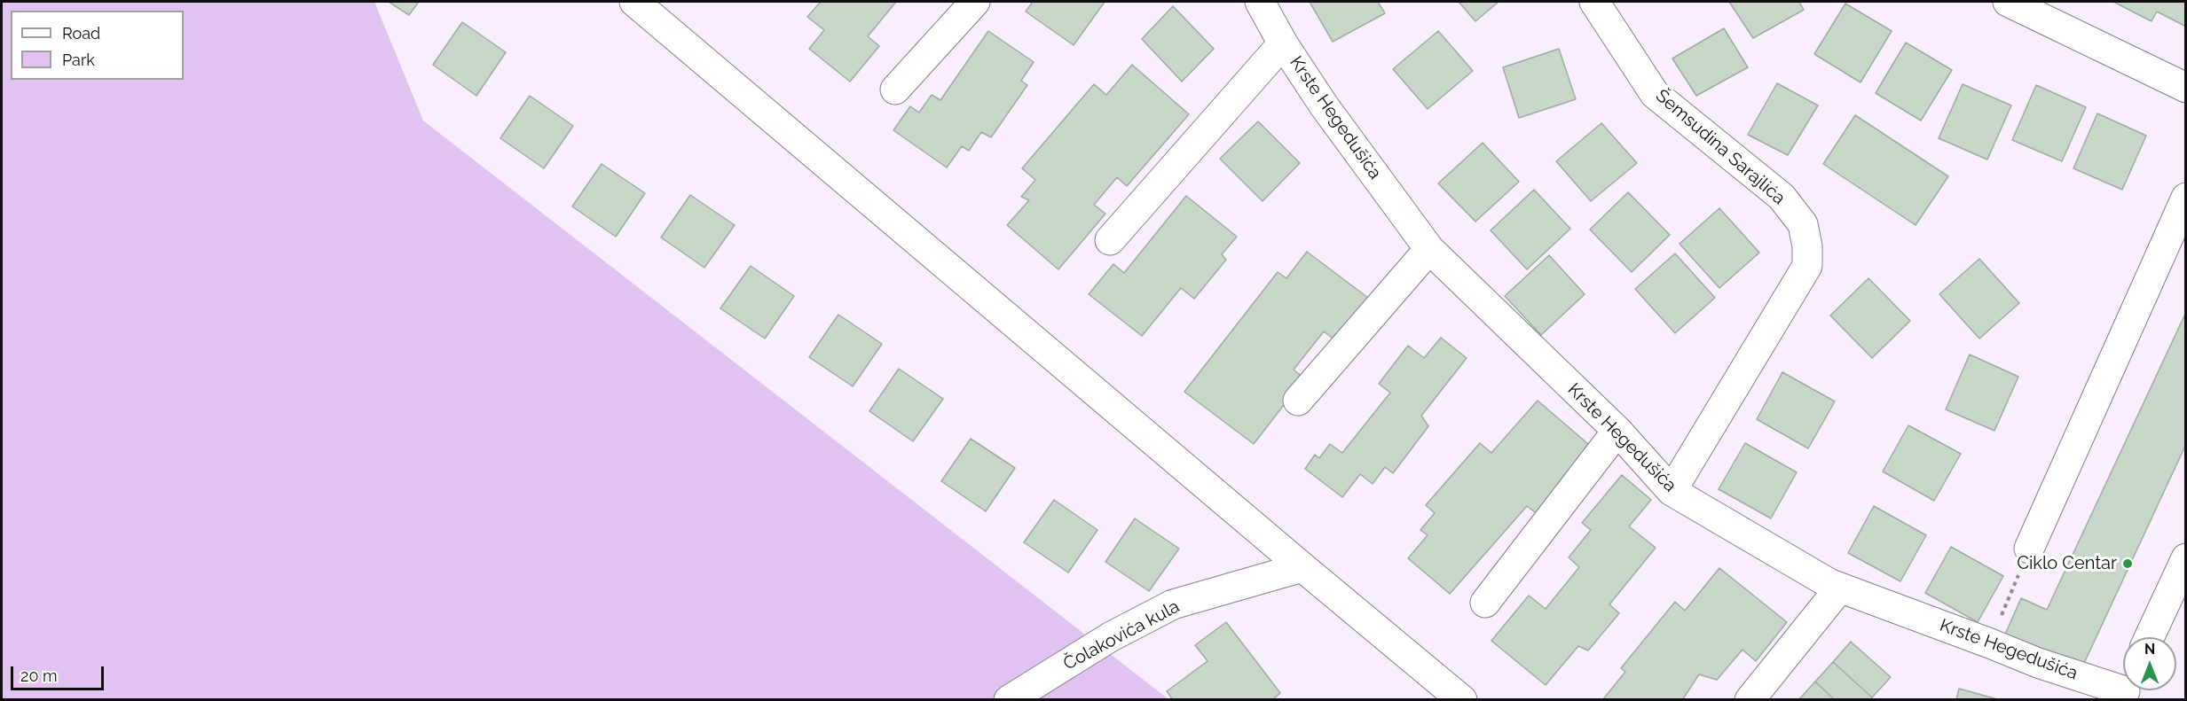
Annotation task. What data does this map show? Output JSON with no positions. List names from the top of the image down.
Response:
{
  "streets": {
    "street": ["Krste Hegedušića", "Šemsudina Sarajlića", "Čolakovića kula"]
  },
  "crossings": [
    ["Krste Hegedušića", "Šemsudina Sarajlića"]
  ],
  "places": ["Ciklo Centar"],
  "legend": ["Road", "Park"],
  "scale_bar": "20 m",
  "north": "top"
}
